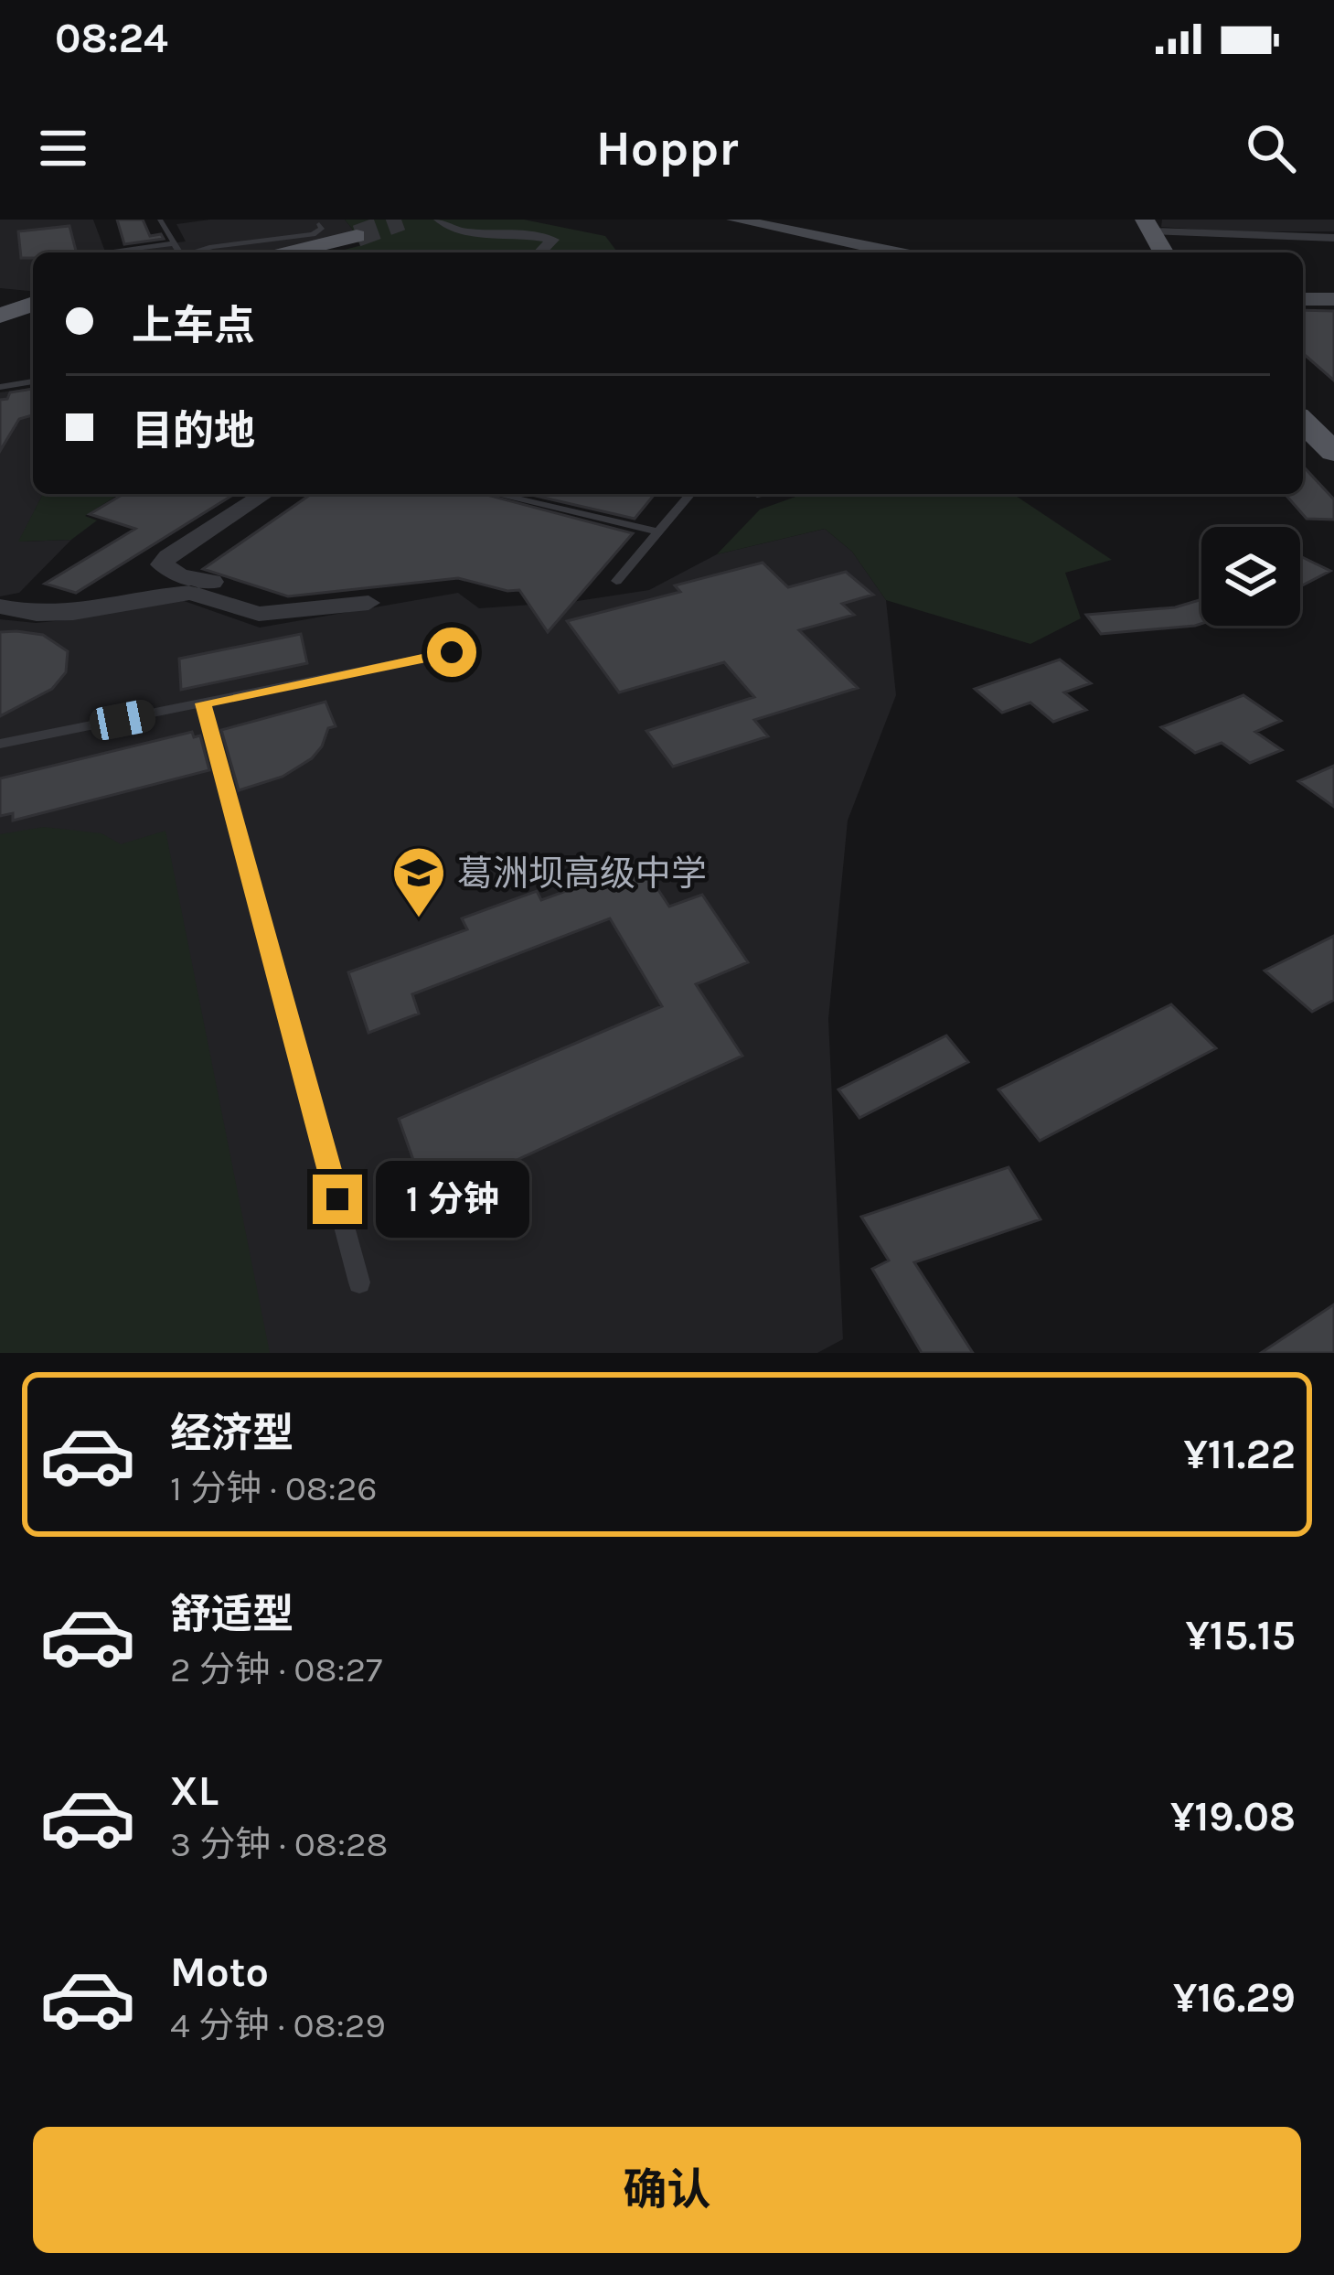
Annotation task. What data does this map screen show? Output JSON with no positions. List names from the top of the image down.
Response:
{
  "places": {
    "school or university": ["葛洲坝高级中学"]
  },
  "page": {
    "status": "08:24",
    "header": "Hoppr",
    "banner": ["上车点", "目的地"],
    "bubble": "1 分钟",
    "list": [
      {
        "name": "经济型",
        "note": "1 分钟 · 08:26",
        "value": "¥11.22"
      },
      {
        "name": "舒适型",
        "note": "2 分钟 · 08:27",
        "value": "¥15.15"
      },
      {
        "name": "XL",
        "note": "3 分钟 · 08:28",
        "value": "¥19.08"
      },
      {
        "name": "Moto",
        "note": "4 分钟 · 08:29",
        "value": "¥16.29"
      }
    ],
    "buttons": "确认"
  }
}
